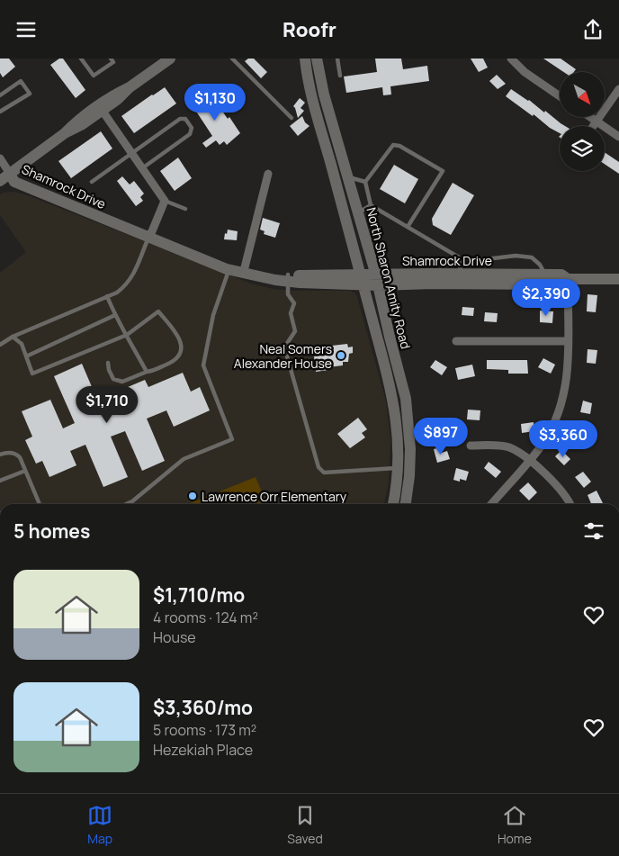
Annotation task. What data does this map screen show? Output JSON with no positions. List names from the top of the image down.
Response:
{
  "streets": {
    "street": ["Shamrock Drive", "North Sharon Amity Road"]
  },
  "crossings": [
    ["Shamrock Drive", "North Sharon Amity Road"]
  ],
  "places": ["Neal Somers Alexander House", "Lawrence Orr Elementary"],
  "north": "bottom right",
  "page": {
    "header": "Roofr",
    "price": [
      "$1,130",
      "$2,390",
      "$1,710",
      "$897",
      "$3,360"
    ],
    "heading": "5 homes",
    "list": [
      {
        "name": "$1,710/mo",
        "note": "4 rooms · 124 m² · House"
      },
      {
        "name": "$3,360/mo",
        "note": "5 rooms · 173 m² · Hezekiah Place"
      }
    ],
    "tabs": ["Map", "Saved", "Home"]
  }
}
